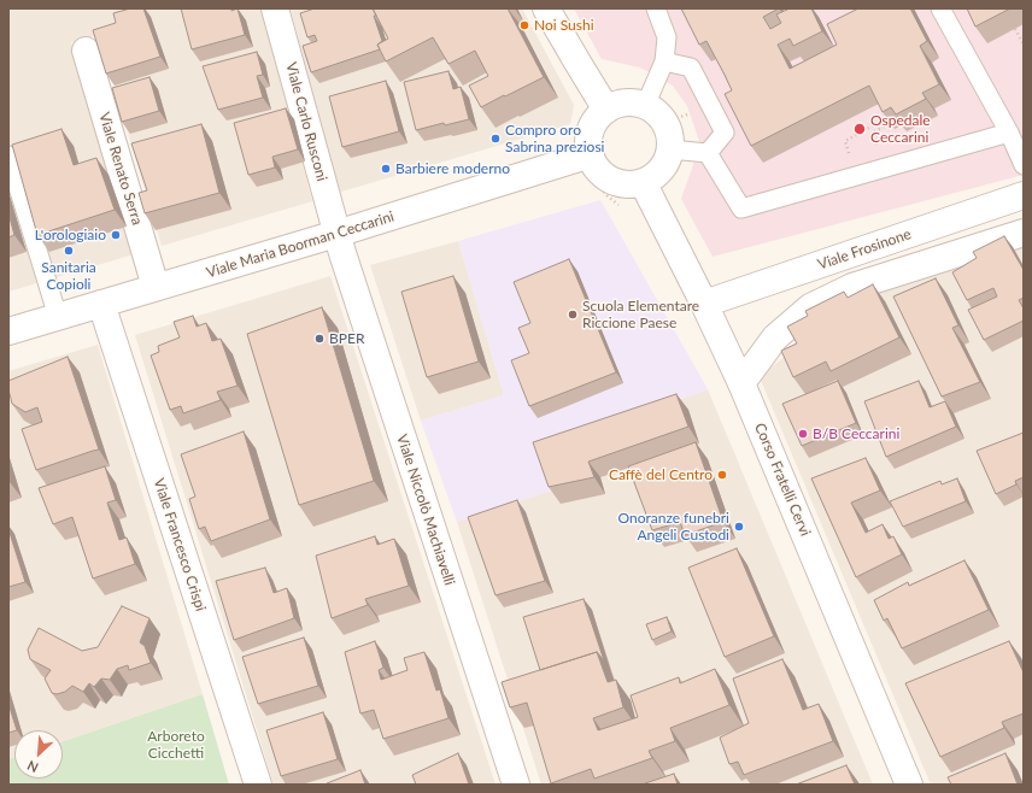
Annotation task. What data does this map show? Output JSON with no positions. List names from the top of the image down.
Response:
{
  "streets": {
    "street": [
      "Viale Carlo Rusconi",
      "Viale Renato Serra",
      "Viale Maria Boorman Ceccarini",
      "Viale Frosinone",
      "Corso Fratelli Cervi",
      "Viale Niccolò Machiavelli",
      "Viale Francesco Crispi"
    ]
  },
  "crossings": [
    ["Viale Carlo Rusconi", "Viale Maria Boorman Ceccarini"],
    ["Viale Carlo Rusconi", "Viale Niccolò Machiavelli"],
    ["Viale Renato Serra", "Viale Maria Boorman Ceccarini"],
    ["Viale Maria Boorman Ceccarini", "Corso Fratelli Cervi"],
    ["Viale Maria Boorman Ceccarini", "Viale Niccolò Machiavelli"],
    ["Viale Maria Boorman Ceccarini", "Viale Francesco Crispi"],
    ["Viale Frosinone", "Corso Fratelli Cervi"]
  ],
  "parks": ["Arboreto Cicchetti"],
  "places": [
    "Noi Sushi",
    "Ospedale Ceccarini",
    "Compro oro Sabrina preziosi",
    "Barbiere moderno",
    "L'orologiaio",
    "Sanitaria Copioli",
    "Scuola Elementare Riccione Paese",
    "BPER",
    "B/B Ceccarini",
    "Caffè del Centro",
    "Onoranze funebri Angeli Custodi"
  ],
  "north": "bottom left"
}
